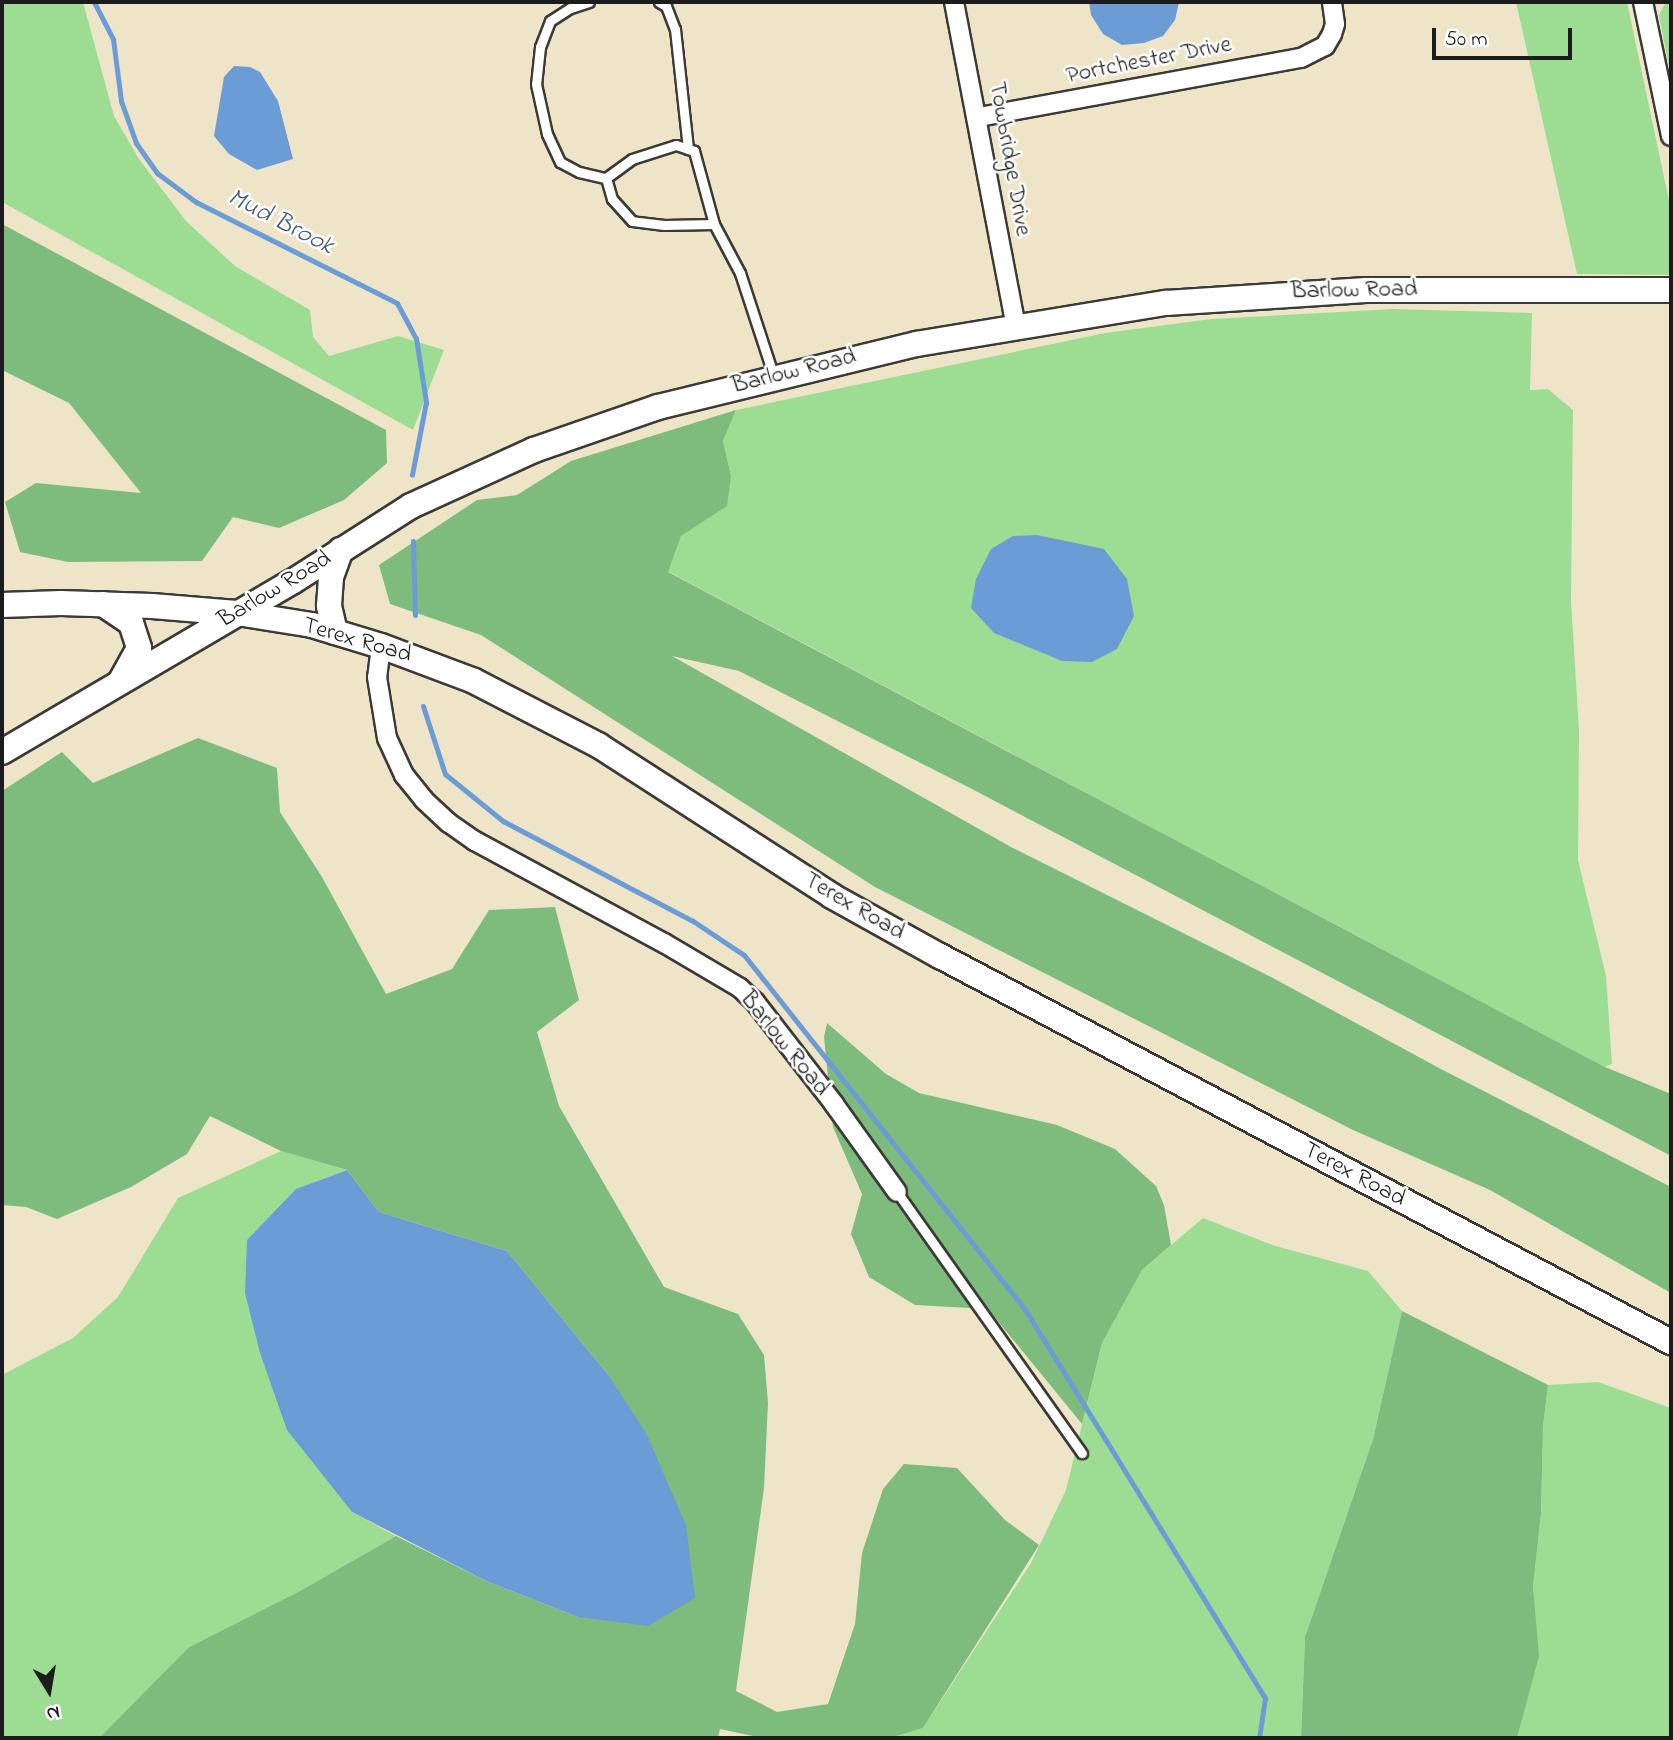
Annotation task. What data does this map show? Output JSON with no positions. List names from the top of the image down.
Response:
{
  "streets": {
    "main road": ["Barlow Road", "Terex Road"],
    "street": ["Portchester Drive", "Towbridge Drive"]
  },
  "crossings": [
    ["Portchester Drive", "Towbridge Drive"],
    ["Towbridge Drive", "Barlow Road"],
    ["Barlow Road", "Terex Road"]
  ],
  "water": ["Mud Brook"],
  "scale_bar": "50 m",
  "north": "bottom"
}
